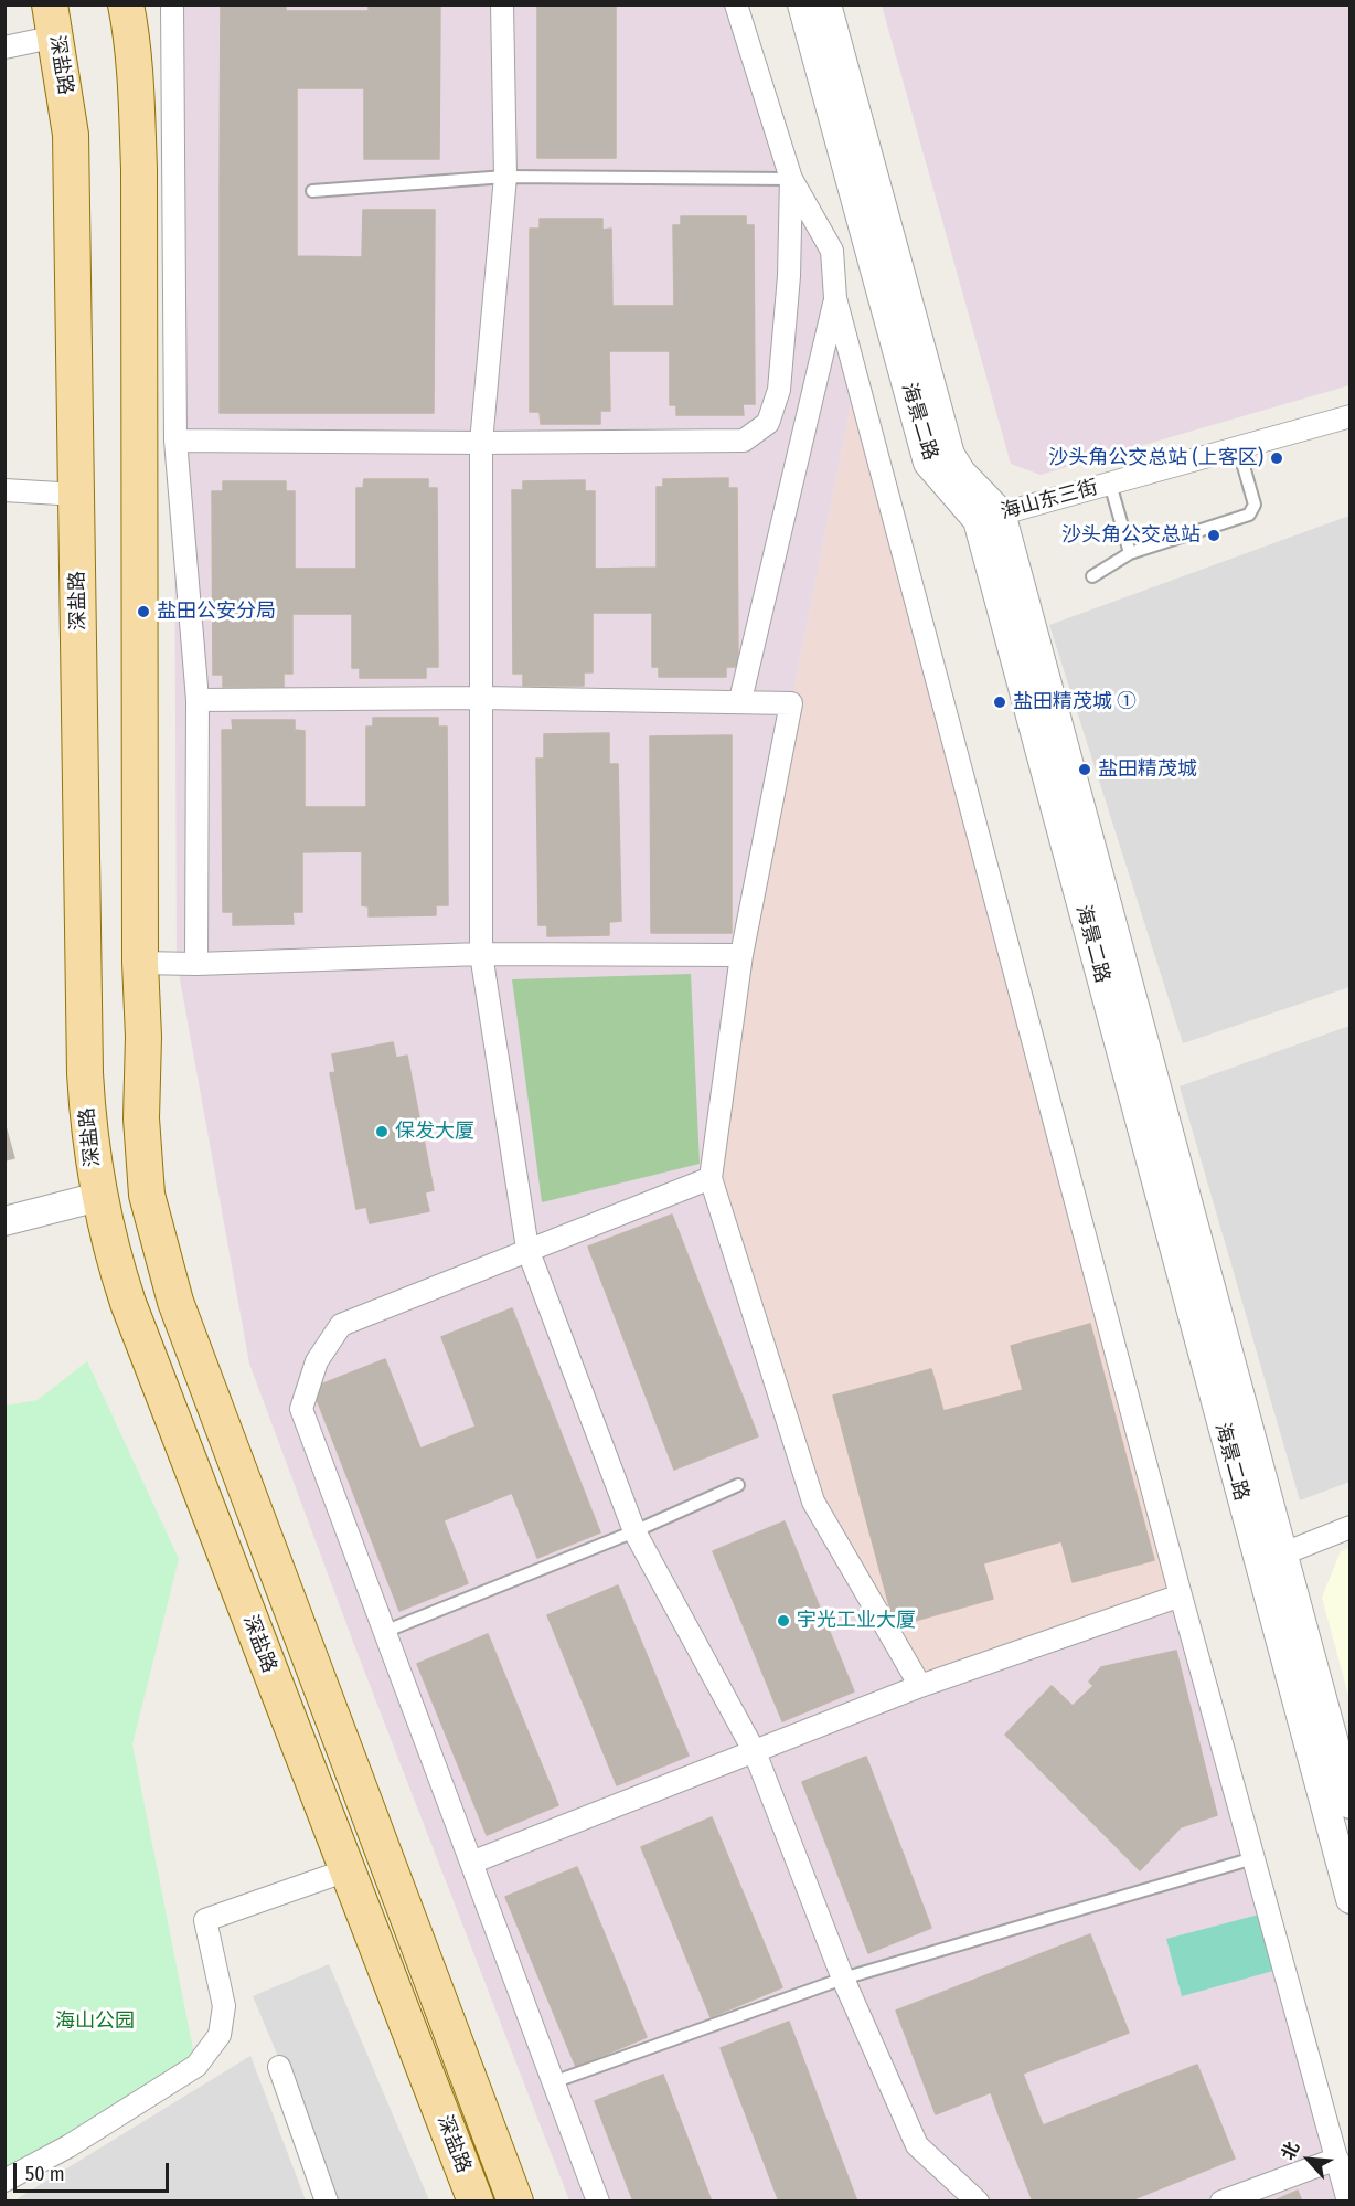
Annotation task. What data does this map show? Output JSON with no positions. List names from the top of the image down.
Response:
{
  "streets": {
    "main road": ["深盐路"],
    "street": ["海景二路", "海山东三街"]
  },
  "crossings": [
    ["海景二路", "海山东三街"]
  ],
  "parks": ["海山公园"],
  "places": [
    "沙头角公交总站 (上客区)",
    "沙头角公交总站",
    "盐田公安分局",
    "盐田精茂城 ①",
    "盐田精茂城",
    "保发大厦",
    "宇光工业大厦"
  ],
  "scale_bar": "50 m",
  "north": "top left"
}
